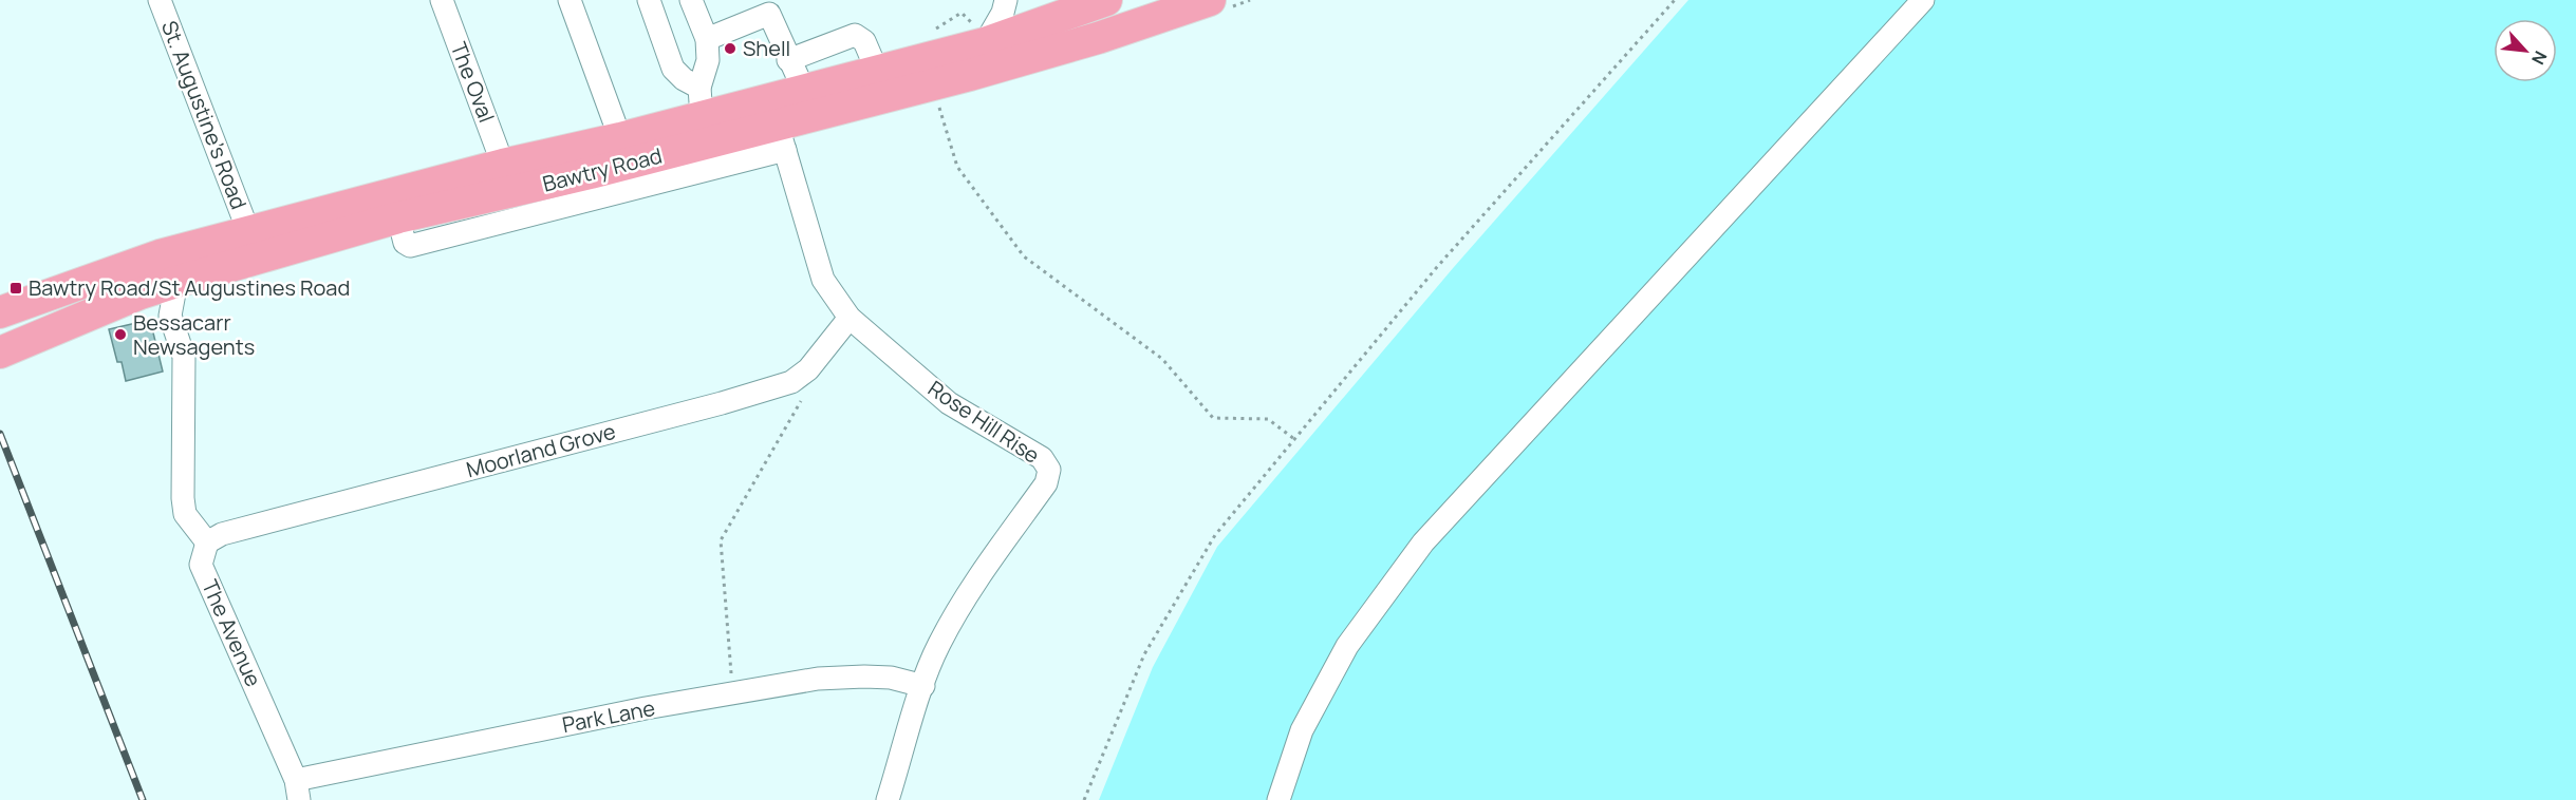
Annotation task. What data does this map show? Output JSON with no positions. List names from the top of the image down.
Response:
{
  "streets": {
    "highway": ["Bawtry Road"],
    "street": [
      "The Oval",
      "St. Augustine's Road",
      "Rose Hill Rise",
      "Moorland Grove",
      "The Avenue",
      "Park Lane"
    ]
  },
  "crossings": [
    ["The Oval", "Bawtry Road"],
    ["St. Augustine's Road", "Bawtry Road"],
    ["Bawtry Road", "Rose Hill Rise"],
    ["Rose Hill Rise", "Moorland Grove"],
    ["Rose Hill Rise", "Park Lane"],
    ["Moorland Grove", "The Avenue"],
    ["The Avenue", "Park Lane"]
  ],
  "places": {
    "other": ["Shell", "Bessacarr Newsagents"],
    "transit": ["Bawtry Road/St Augustines Road"]
  },
  "north": "bottom right"
}
